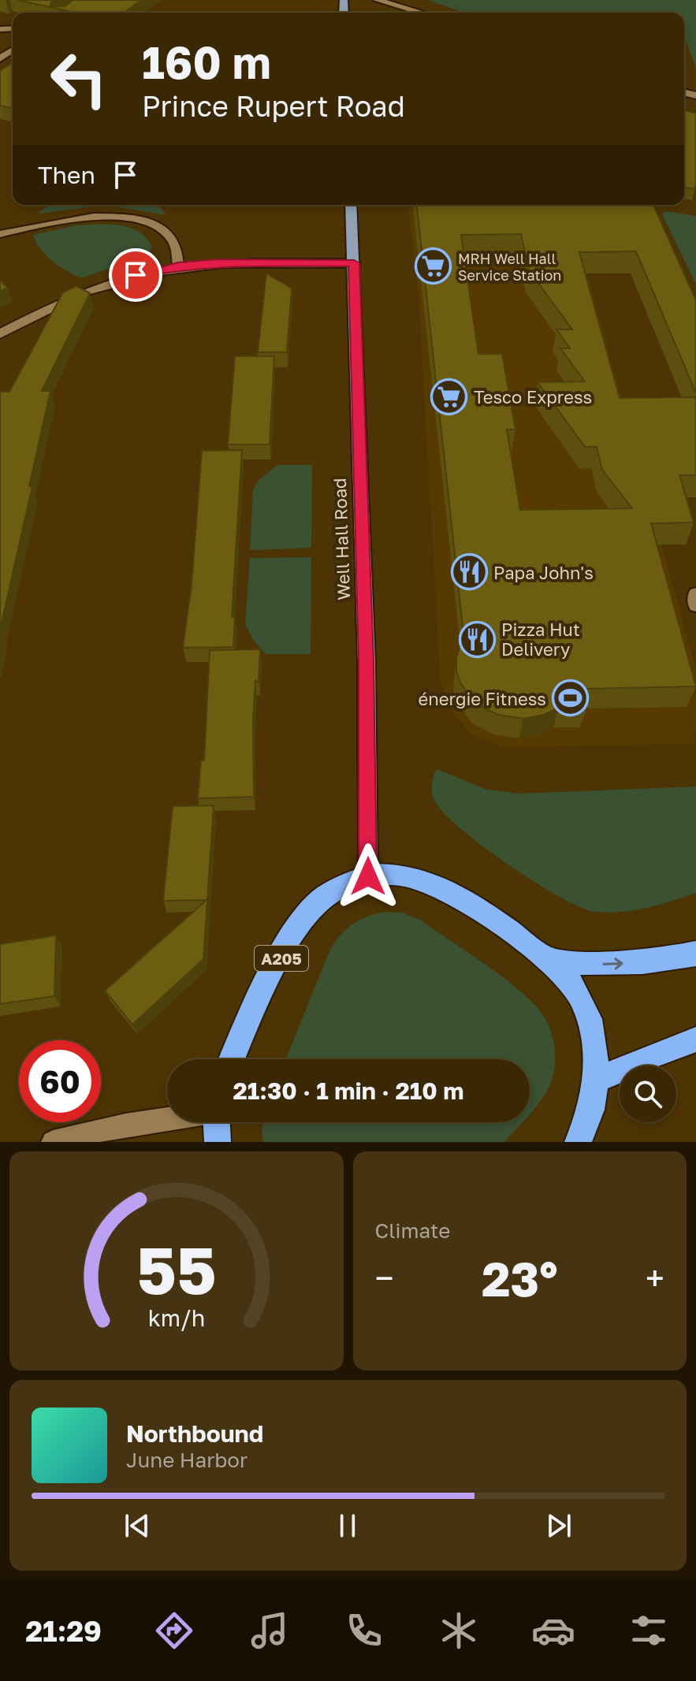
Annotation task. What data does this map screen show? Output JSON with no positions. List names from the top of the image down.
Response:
{
  "streets": {
    "highway": ["A205"],
    "main road": ["Well Hall Road"]
  },
  "crossings": [
    ["Well Hall Road", "A205"]
  ],
  "places": {
    "supermarket": ["MRH Well Hall Service Station", "Tesco Express"],
    "restaurant": ["Papa John's", "Pizza Hut Delivery"],
    "sports": ["énergie Fitness"]
  },
  "page": {
    "turn": ["160 m", "Prince Rupert Road"],
    "then": "Then",
    "limit": "60",
    "trip": "21:30 · 1 min · 210 m",
    "tile": "Climate",
    "heat": ["−", "23°", "+"],
    "song": ["Northbound", "June Harbor"],
    "tabs": "21:29",
    "gauge": ["55", "km/h"]
  }
}
